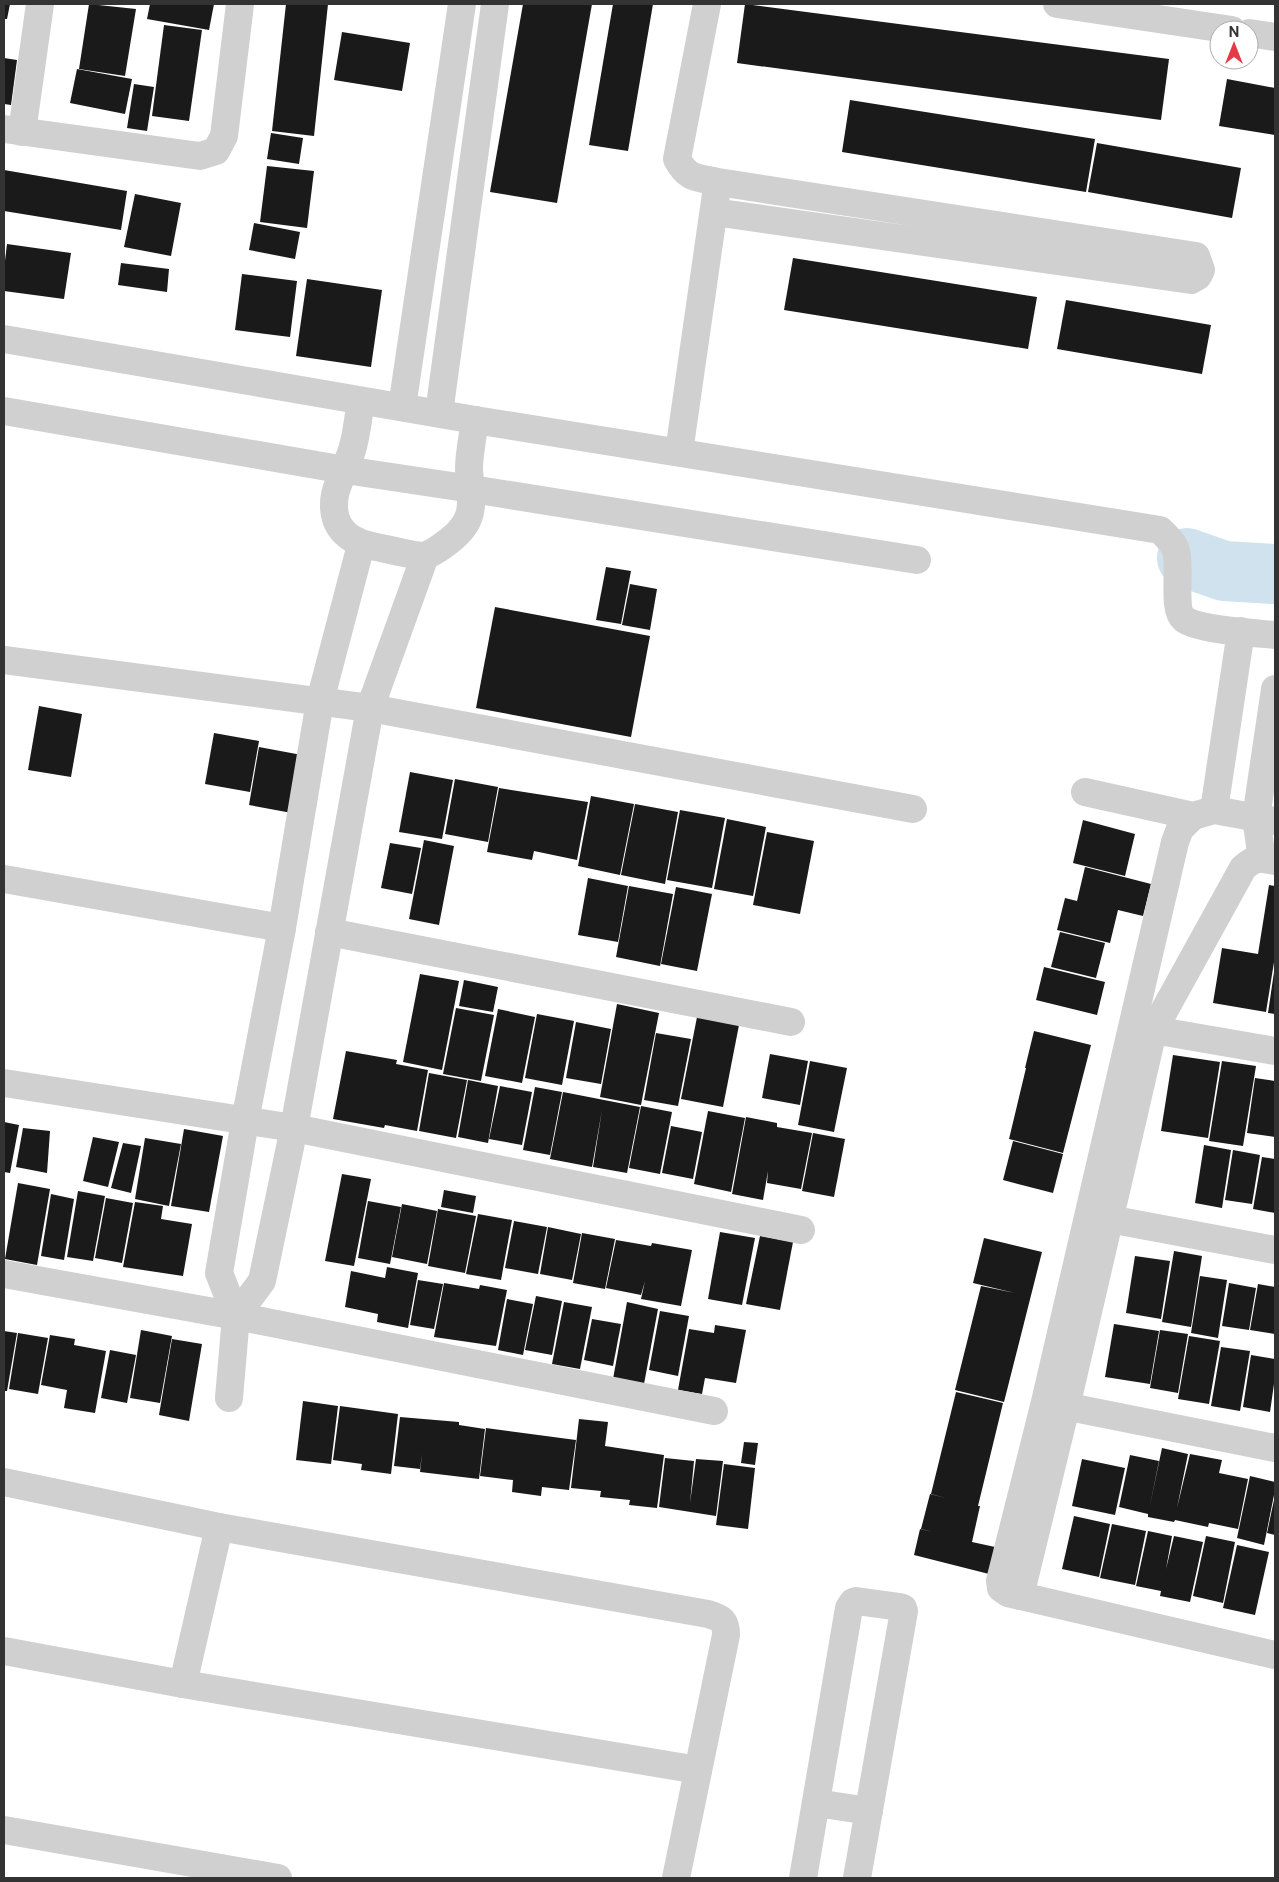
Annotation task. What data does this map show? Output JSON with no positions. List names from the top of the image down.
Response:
{
  "north": "top"
}
